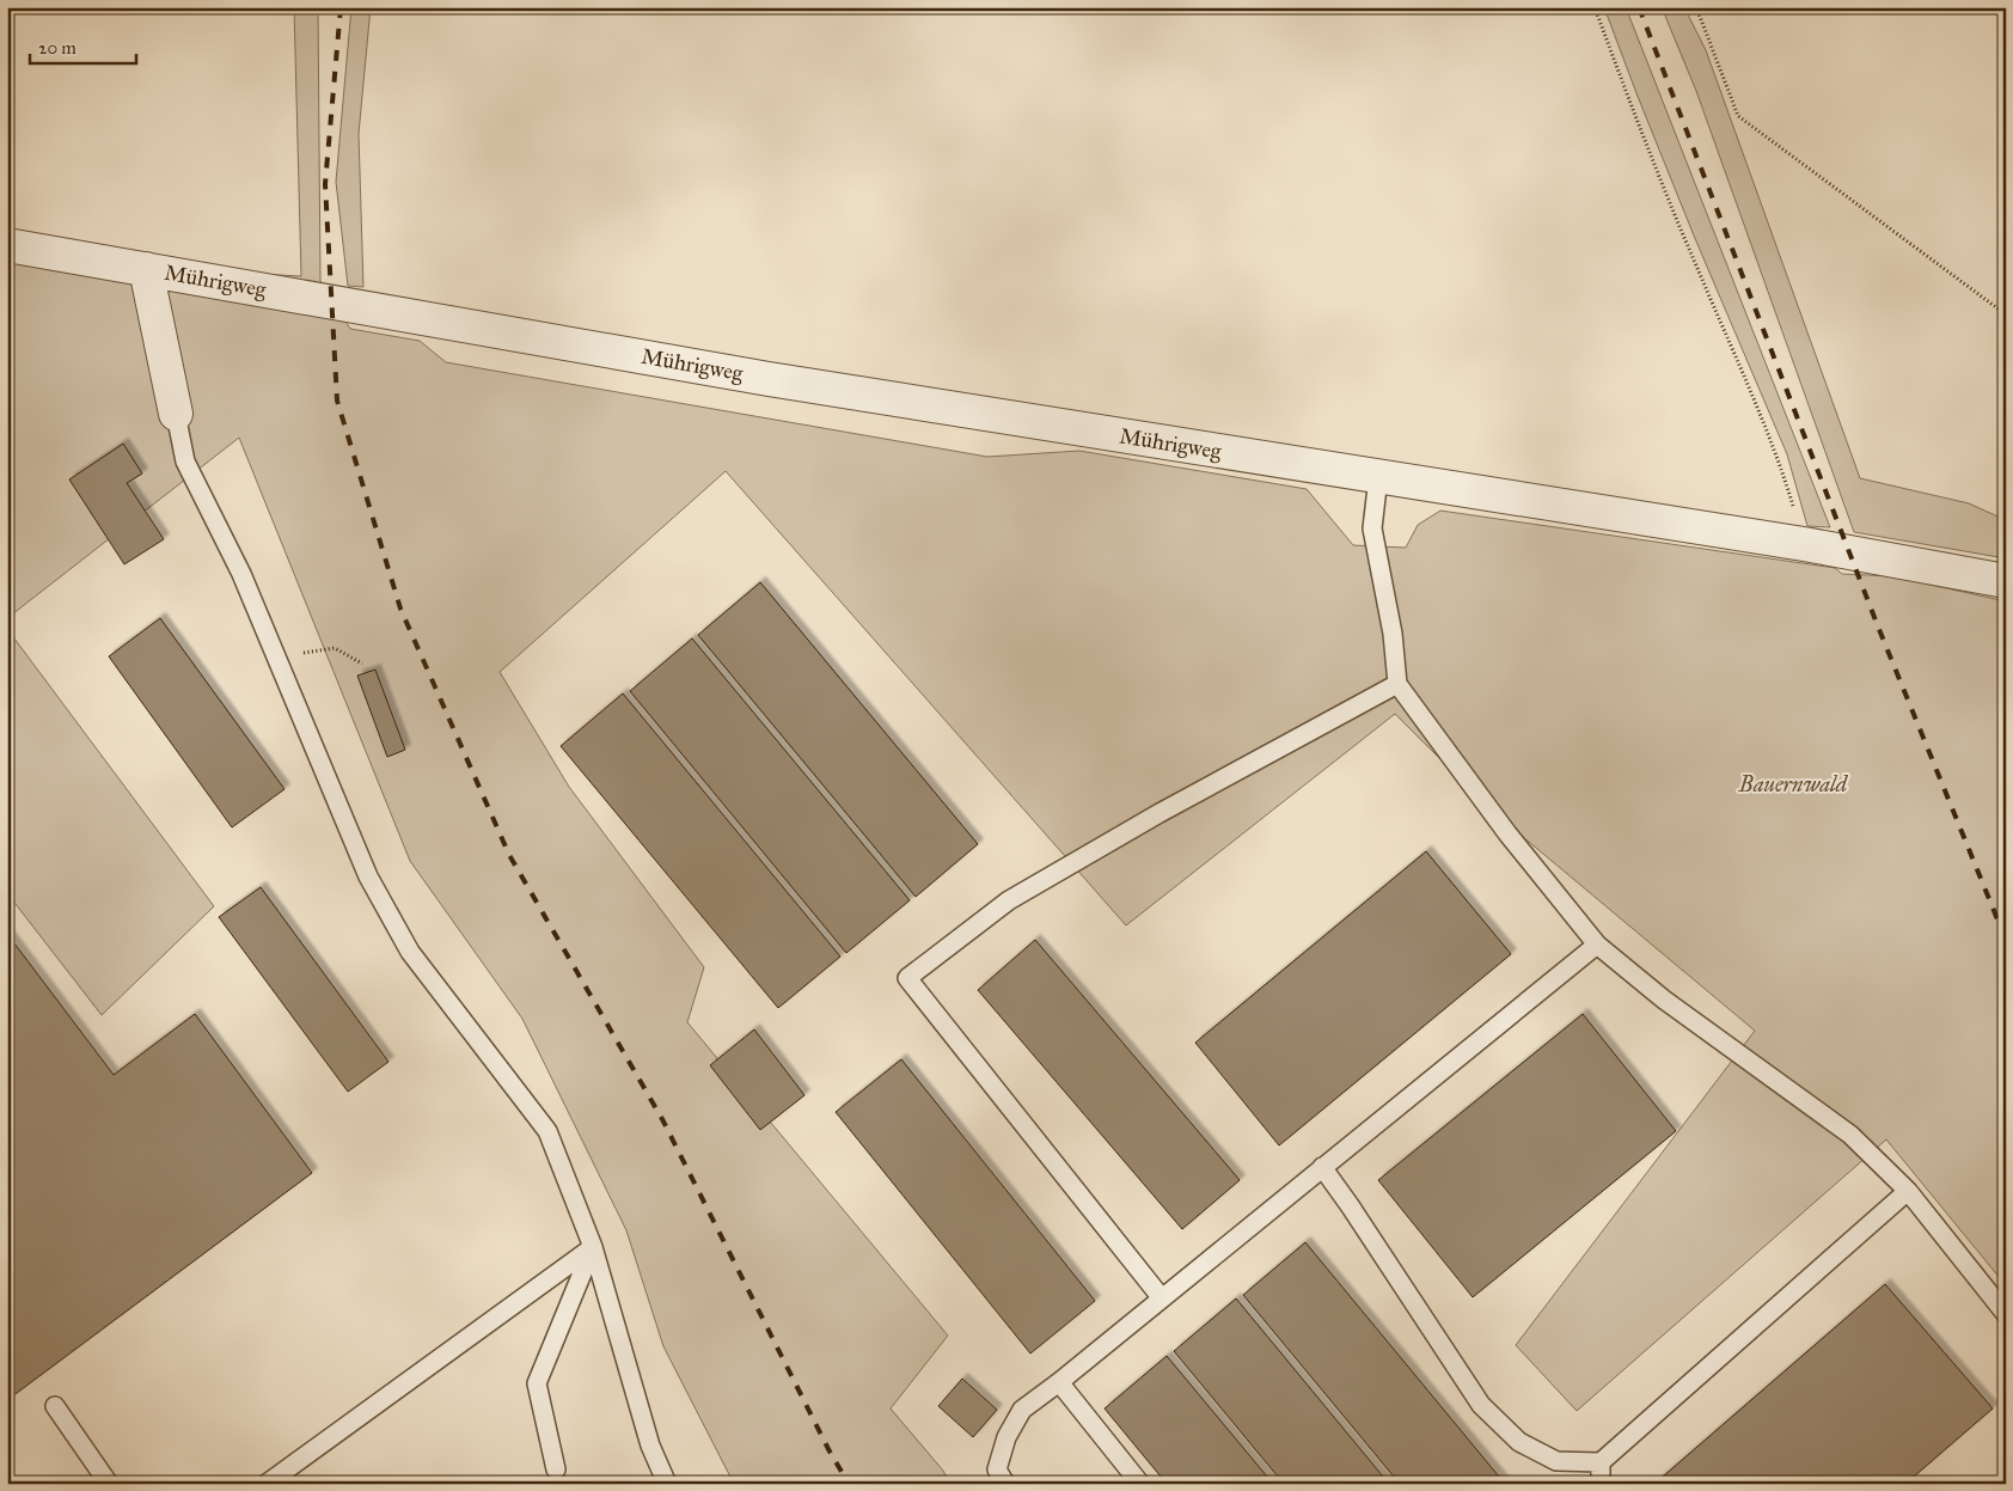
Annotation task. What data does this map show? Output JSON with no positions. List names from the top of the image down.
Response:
{
  "streets": {
    "street": ["Mührigweg"]
  },
  "parks": ["Bauernwald"],
  "scale_bar": "20 m"
}
